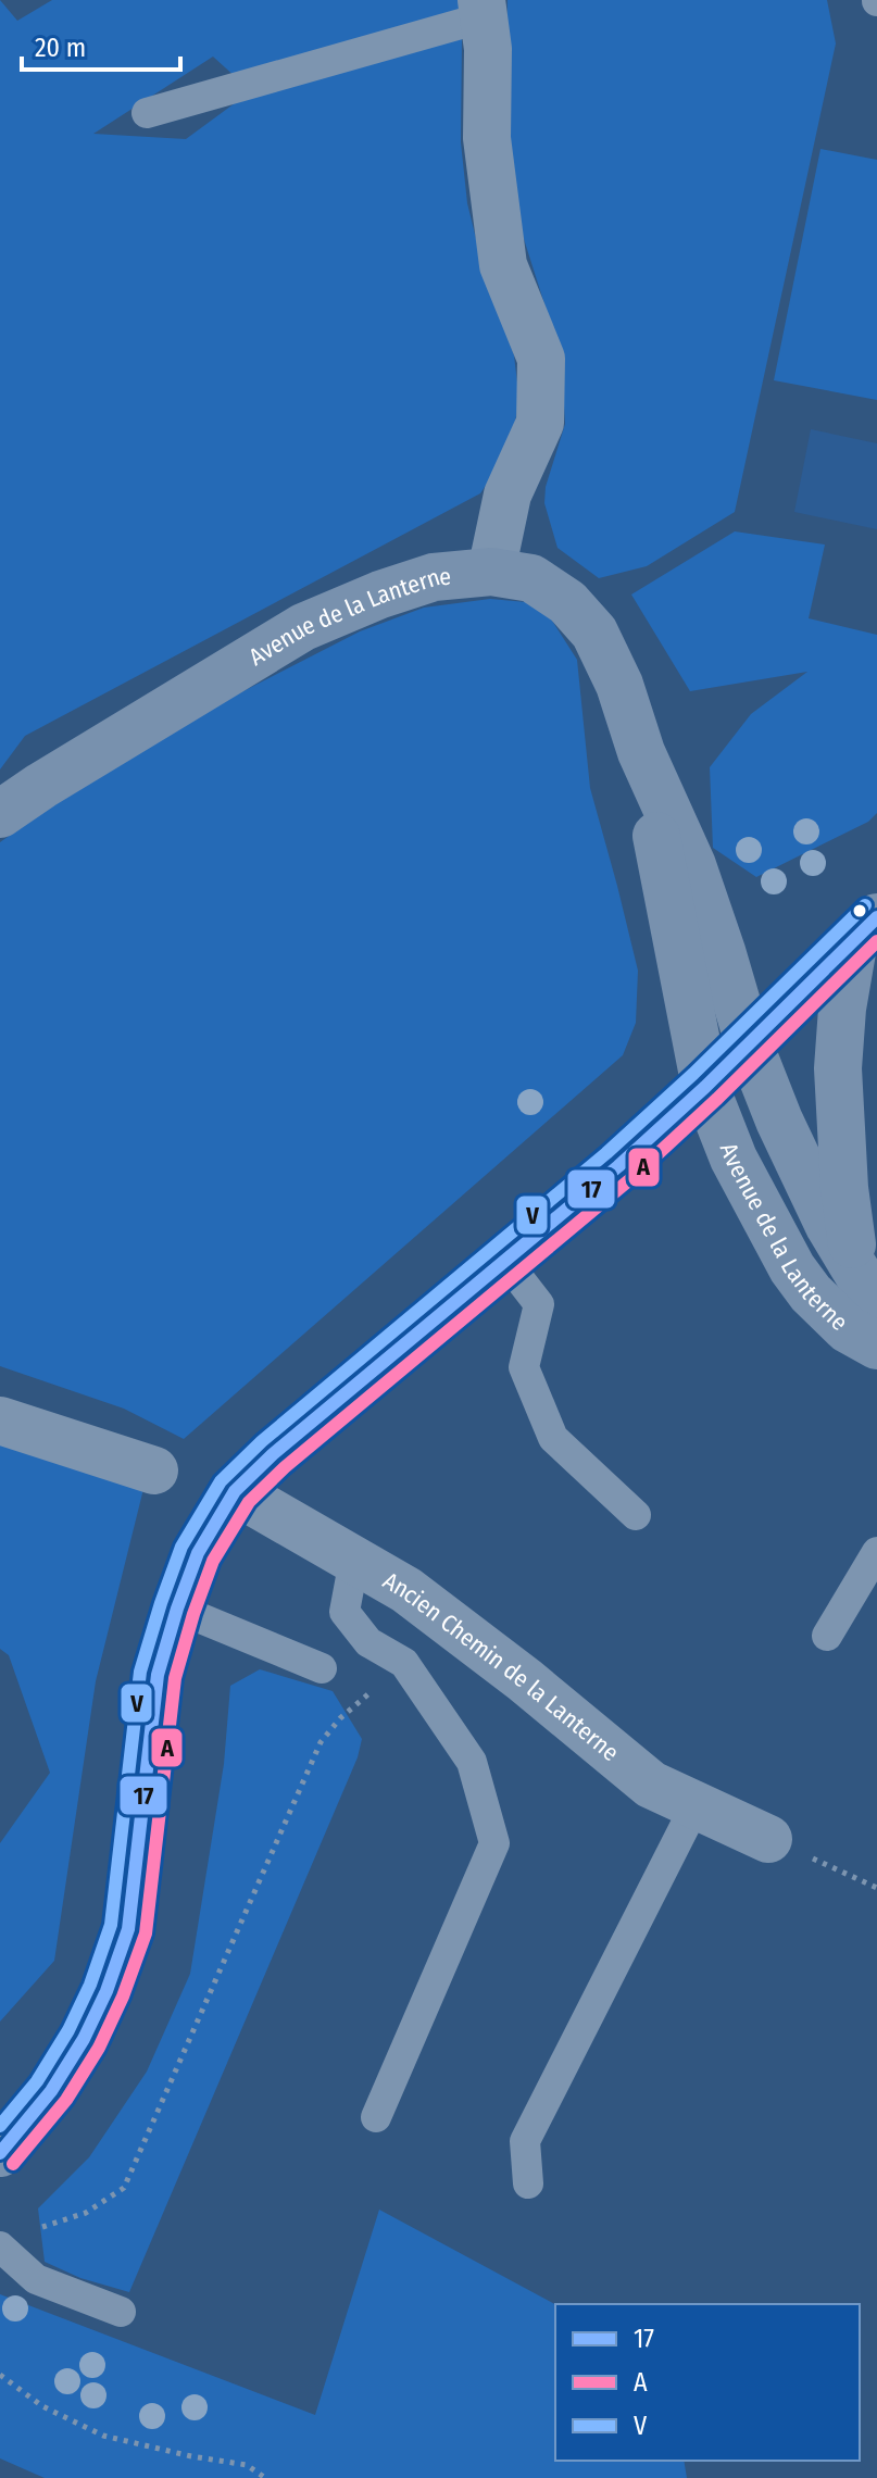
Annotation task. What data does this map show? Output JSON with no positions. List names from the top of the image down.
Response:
{
  "streets": {
    "main road": ["Avenue de la Lanterne"],
    "street": ["Ancien Chemin de la Lanterne"]
  },
  "lines": ["transit line V", "transit line 17", "transit line A"],
  "legend": ["17", "A", "V"],
  "scale_bar": "20 m"
}
